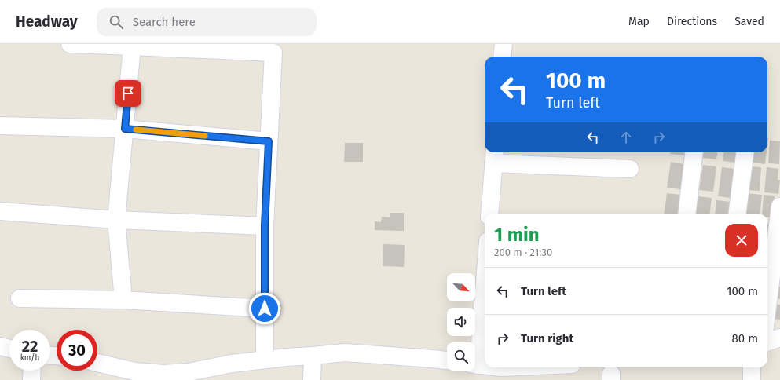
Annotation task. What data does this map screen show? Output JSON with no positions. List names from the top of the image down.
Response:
{
  "north": "bottom right",
  "page": {
    "header": "Headway",
    "search": "Search here",
    "nav": ["Map", "Directions", "Saved"],
    "turn": ["100 m", "Turn left"],
    "heading": ["1 min", "200 m · 21:30"],
    "list": [
      {
        "name": "Turn left",
        "value": "100 m"
      },
      {
        "name": "Turn right",
        "value": "80 m"
      }
    ],
    "speed": "22 km/h",
    "limit": "30"
  }
}
